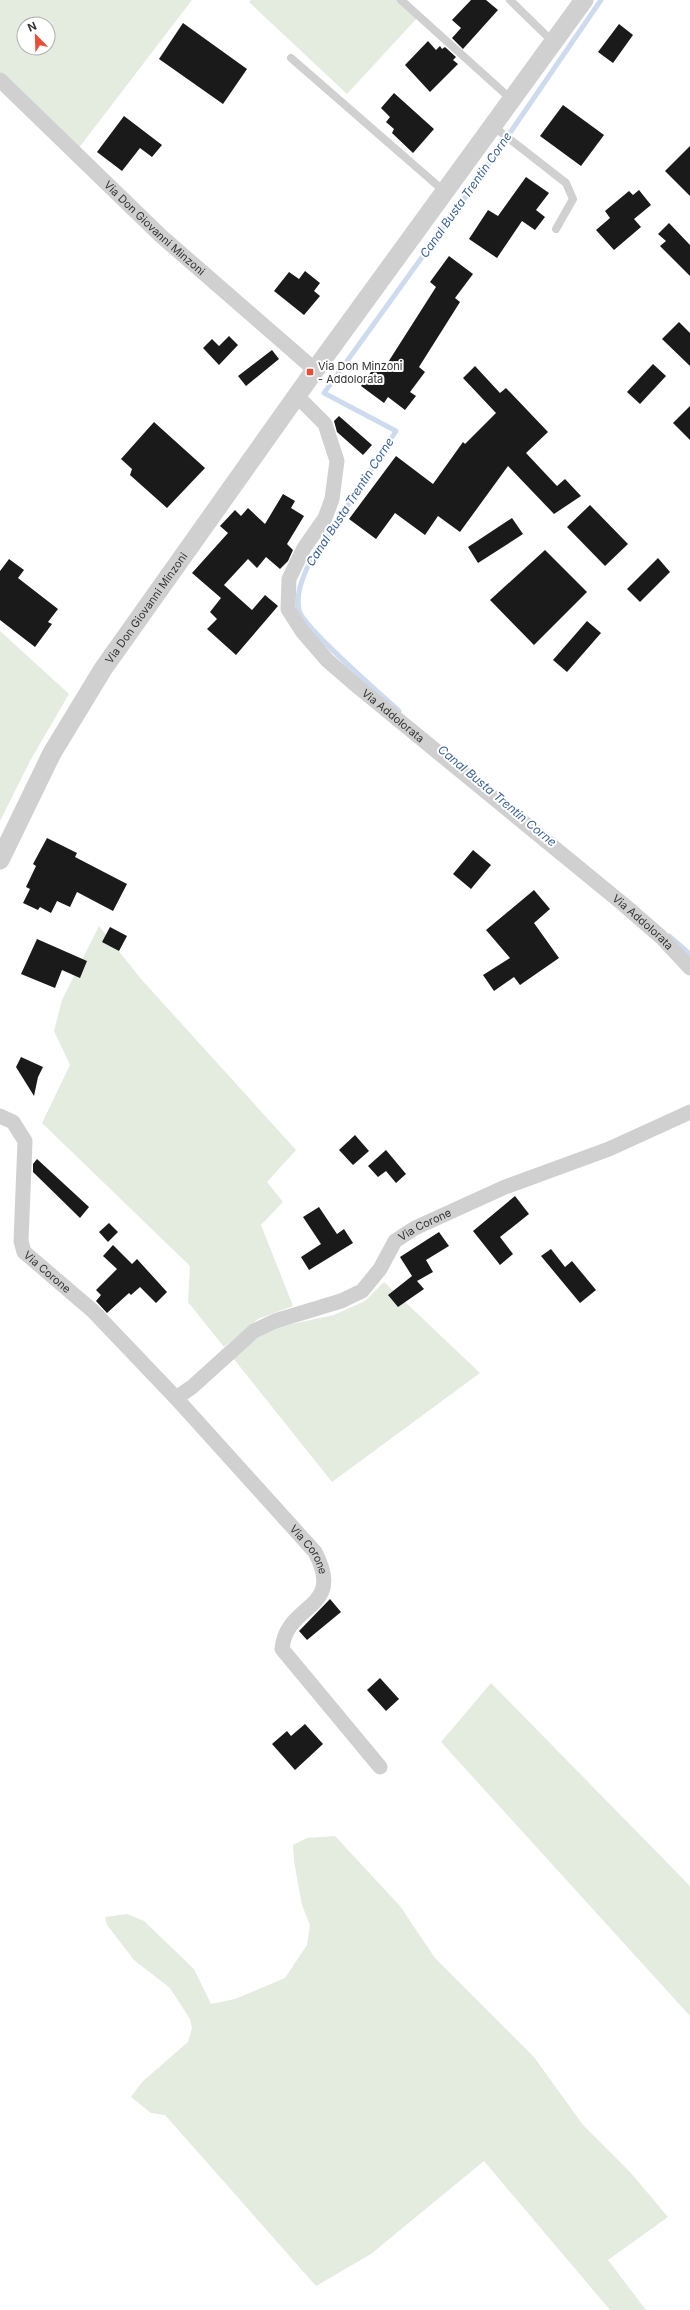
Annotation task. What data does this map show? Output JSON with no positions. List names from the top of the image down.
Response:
{
  "streets": {
    "street": ["Via Don Giovanni Minzoni", "Via Addolorata", "Via Corone"]
  },
  "crossings": [
    ["Via Don Giovanni Minzoni", "Via Addolorata"]
  ],
  "water": ["Canal Busta Trentin Corne"],
  "places": {
    "transit": ["Via Don Minzoni - Addolorata"]
  },
  "north": "top left"
}
